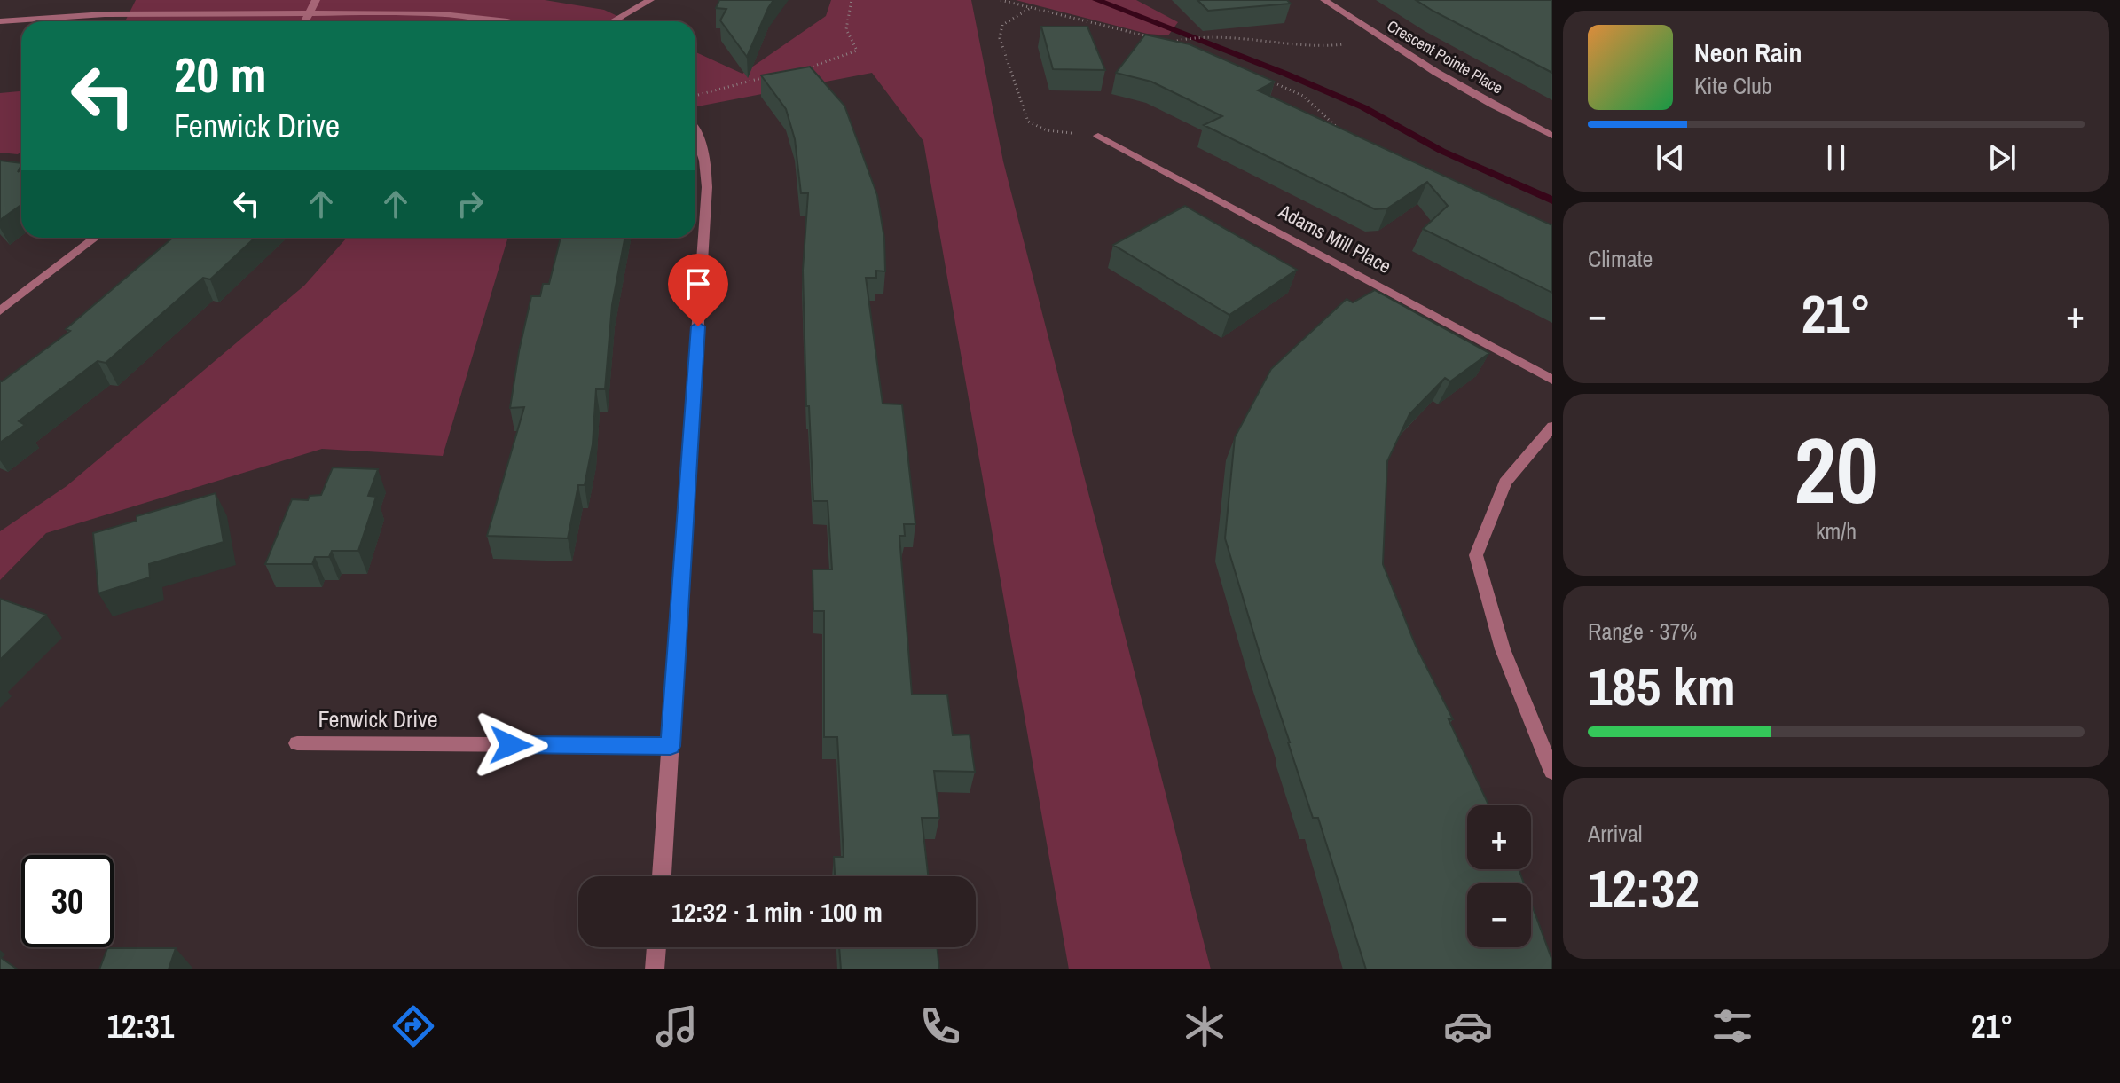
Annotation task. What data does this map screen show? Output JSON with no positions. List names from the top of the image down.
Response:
{
  "streets": {
    "street": ["Crescent Pointe Place", "Adams Mill Place", "Fenwick Drive"]
  },
  "page": {
    "turn": ["20 m", "Fenwick Drive"],
    "song": ["Neon Rain", "Kite Club"],
    "tile": [
      "Climate",
      ["20", "km/h"],
      ["Range · 37%", "185 km"],
      ["Arrival", "12:32"]
    ],
    "heat": ["−", "21°", "+"],
    "map_buttons": ["+", "−"],
    "limit": "30",
    "trip": "12:32 · 1 min · 100 m",
    "tabs": ["12:31", "21°"]
  }
}
